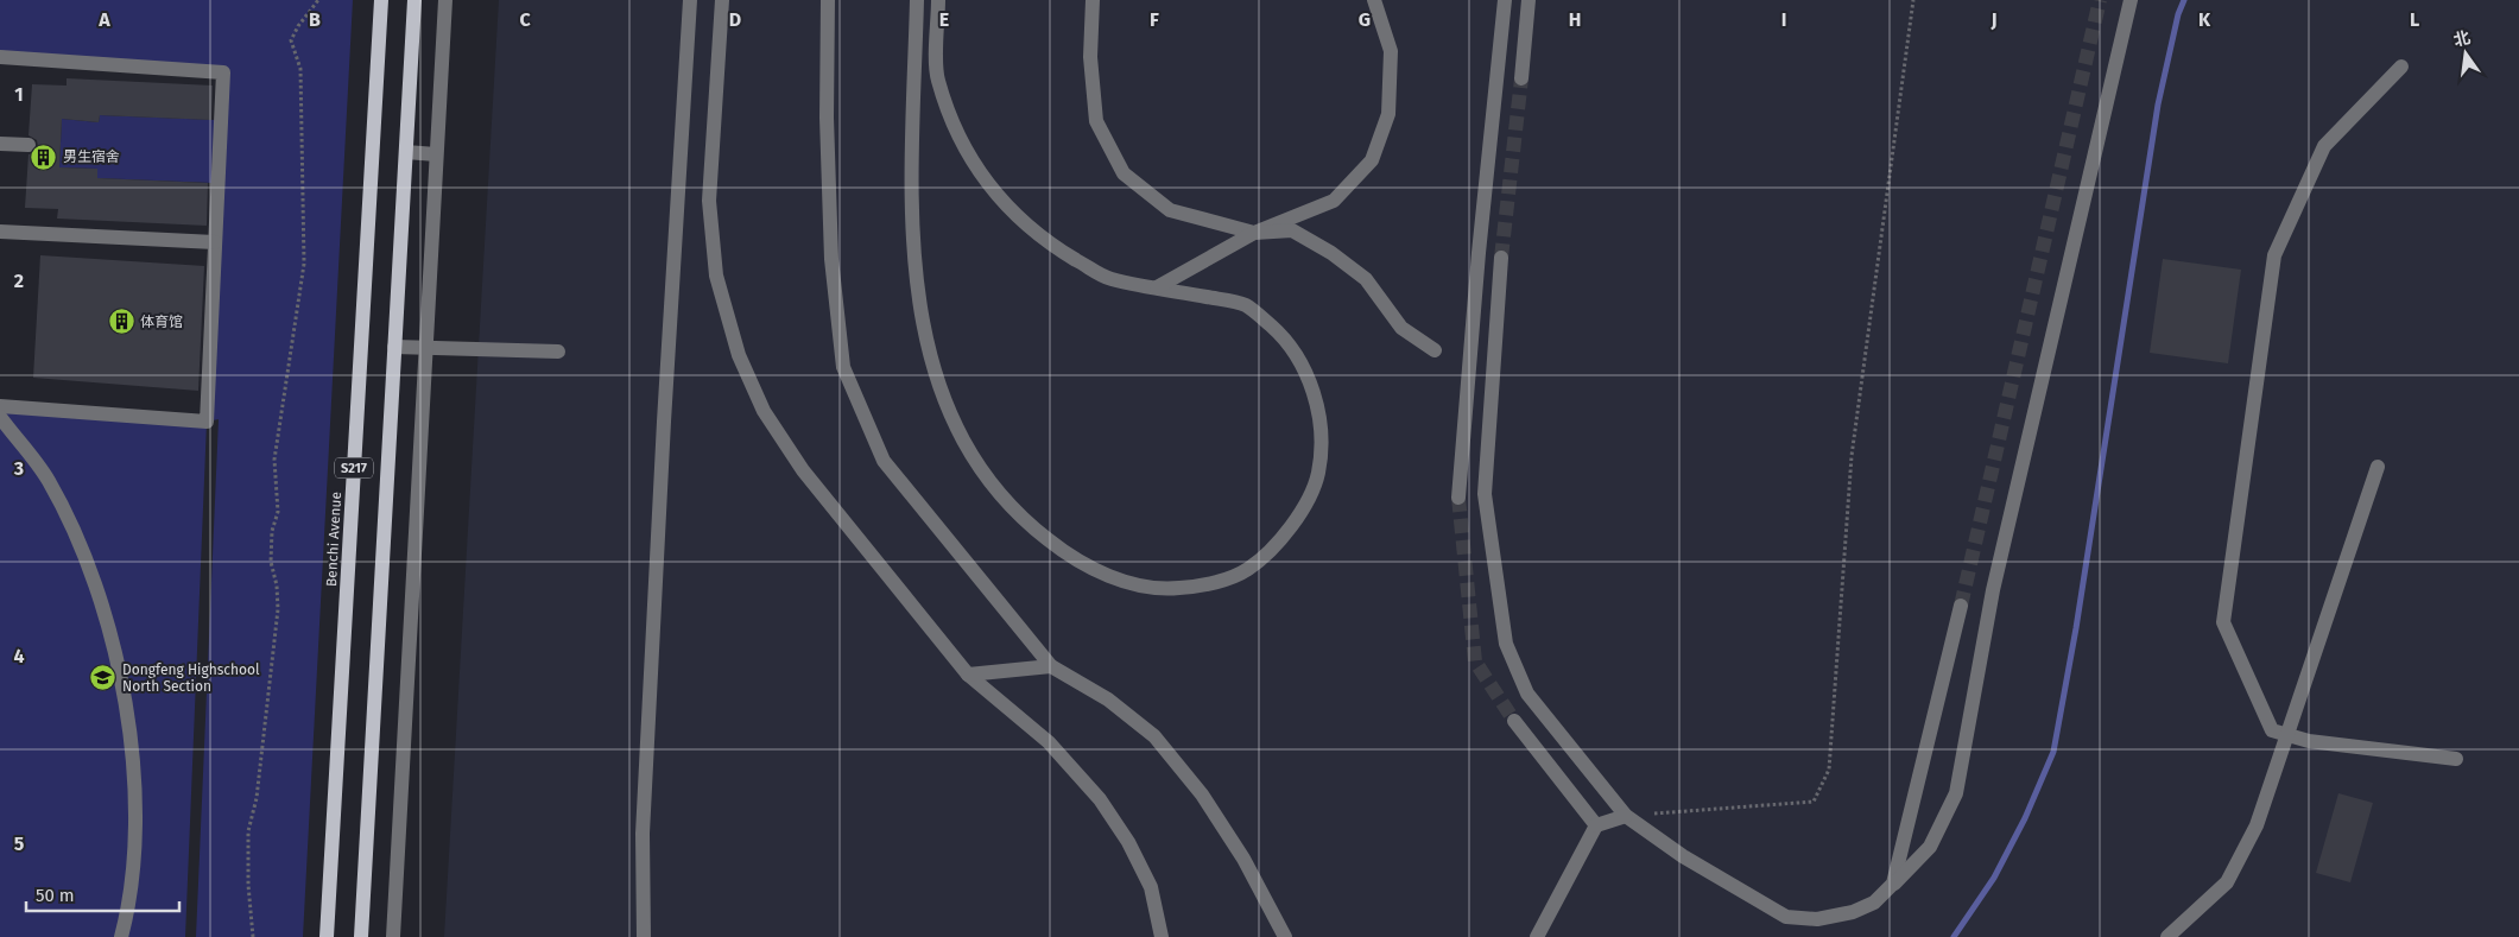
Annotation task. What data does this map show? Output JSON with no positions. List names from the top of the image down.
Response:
{
  "streets": {
    "main road": ["S217", "Benchi Avenue"]
  },
  "places": {
    "building": ["男生宿舍", "体育馆"],
    "school or university": ["Dongfeng Highschool North Section"]
  },
  "scale_bar": "50 m",
  "north": "top",
  "grid": {
    "columns": [
      "A",
      "B",
      "C",
      "D",
      "E",
      "F",
      "G",
      "H",
      "I",
      "J",
      "K",
      "L"
    ],
    "rows": [
      "1",
      "2",
      "3",
      "4",
      "5"
    ]
  }
}
